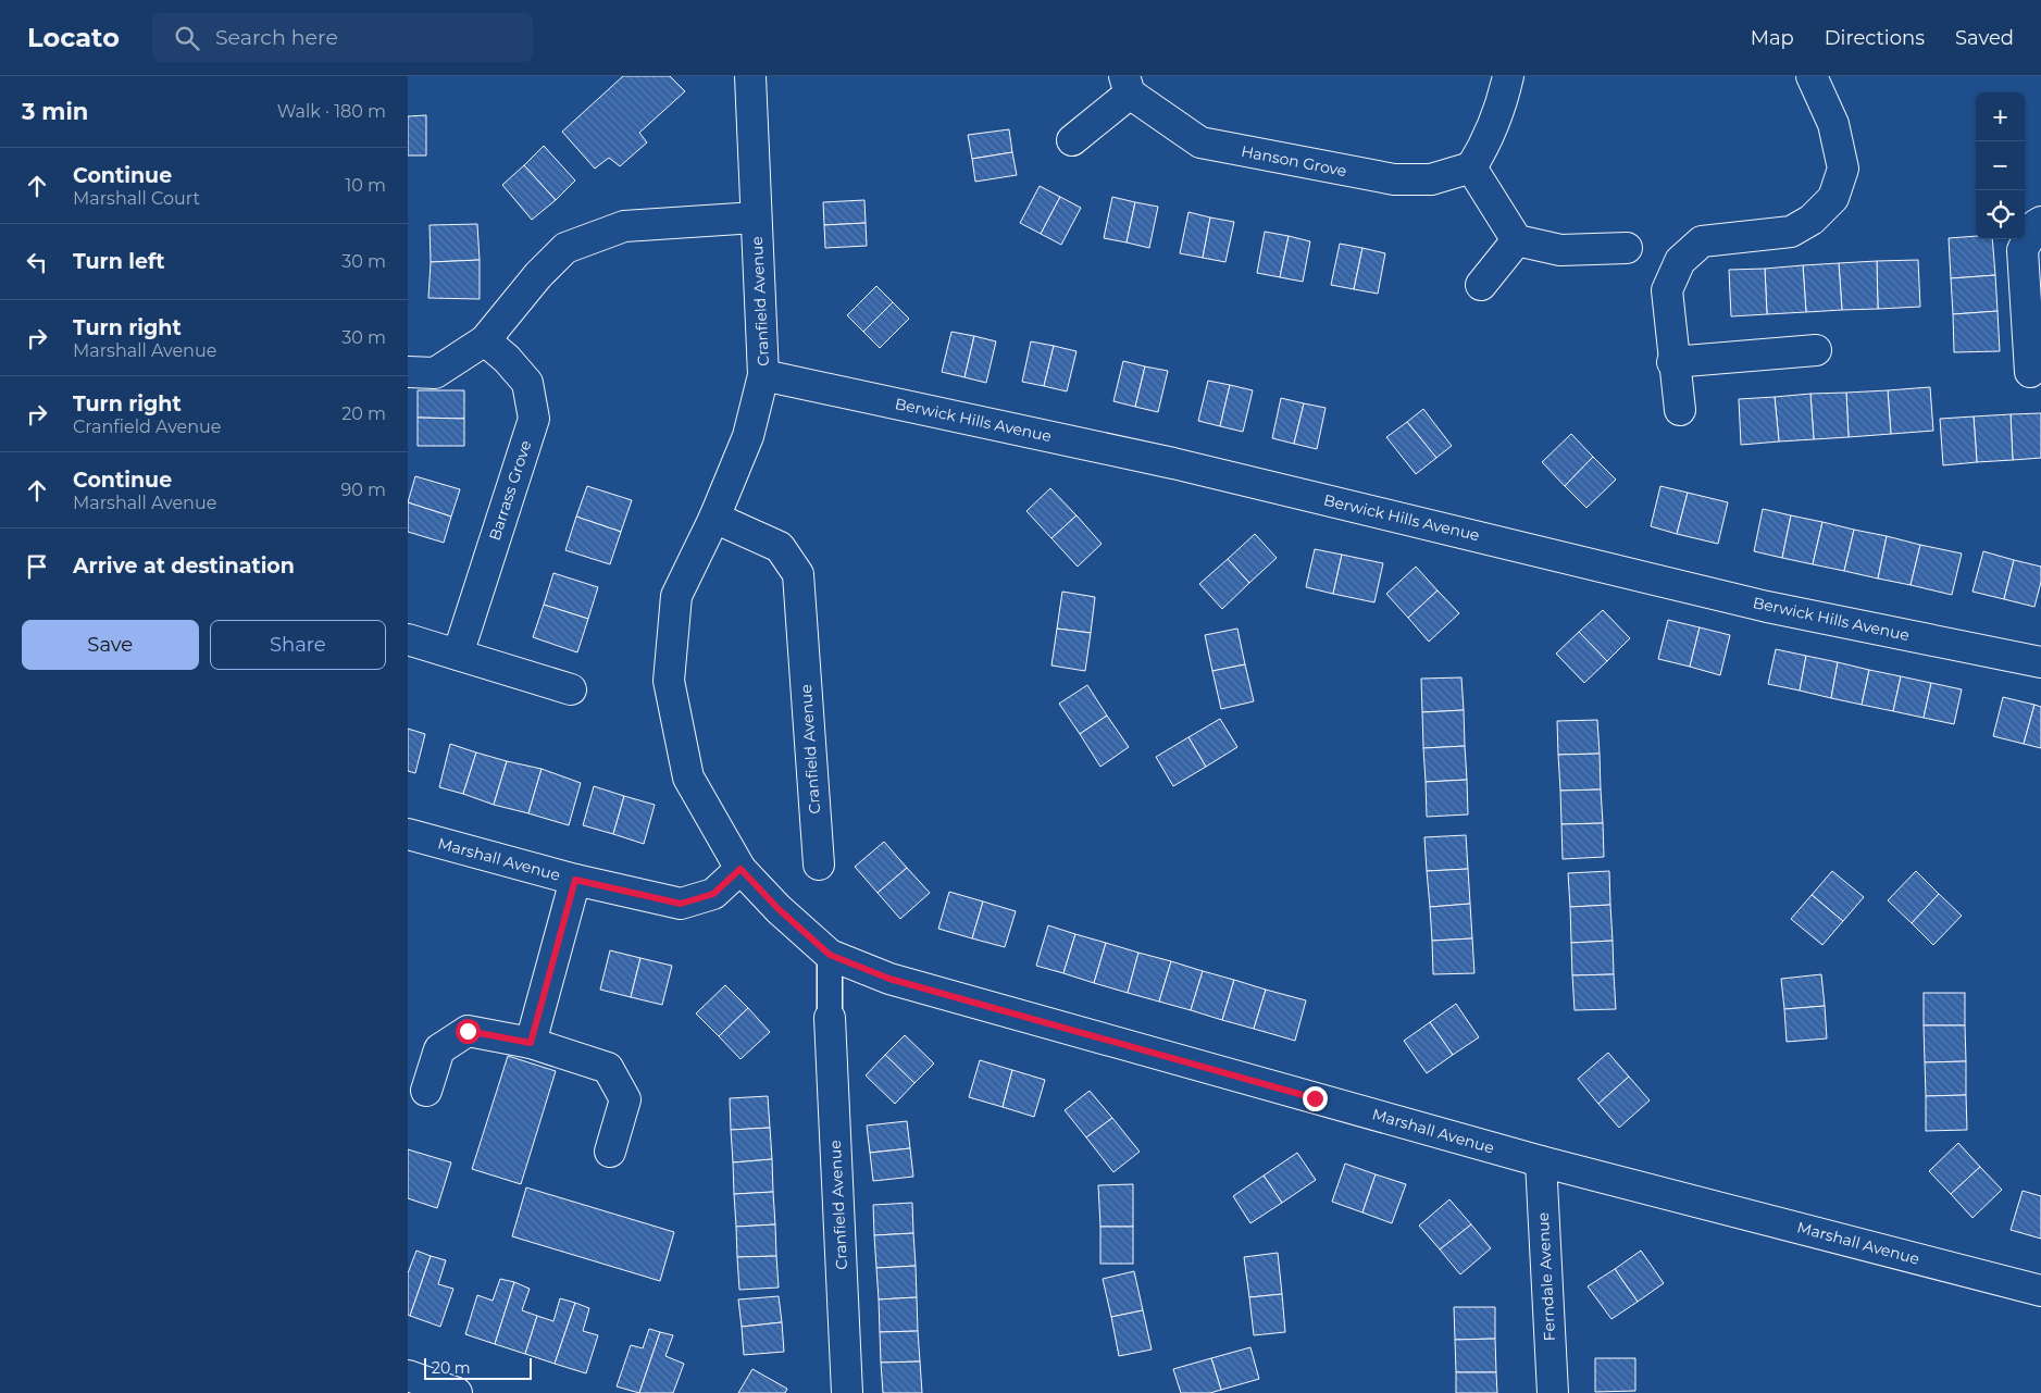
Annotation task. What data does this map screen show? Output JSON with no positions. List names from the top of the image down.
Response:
{
  "streets": {
    "street": [
      "Hanson Grove",
      "Cranfield Avenue",
      "Berwick Hills Avenue",
      "Barrass Grove",
      "Marshall Avenue",
      "Ferndale Avenue"
    ]
  },
  "crossings": [
    ["Cranfield Avenue", "Berwick Hills Avenue"],
    ["Cranfield Avenue", "Marshall Avenue"],
    ["Marshall Avenue", "Ferndale Avenue"]
  ],
  "scale_bar": "20 m",
  "page": {
    "header": "Locato",
    "search": "Search here",
    "nav": ["Map", "Directions", "Saved"],
    "heading": ["3 min", "Walk · 180 m"],
    "map_buttons": ["+", "−"],
    "list": [
      ["Continue", "Marshall Court", "10 m"],
      ["Turn left", "30 m"],
      ["Turn right", "Marshall Avenue", "30 m"],
      ["Turn right", "Cranfield Avenue", "20 m"],
      ["Continue", "Marshall Avenue", "90 m"],
      "Arrive at destination"
    ],
    "buttons": ["Save", "Share"],
    "scale": "20 m"
  }
}
